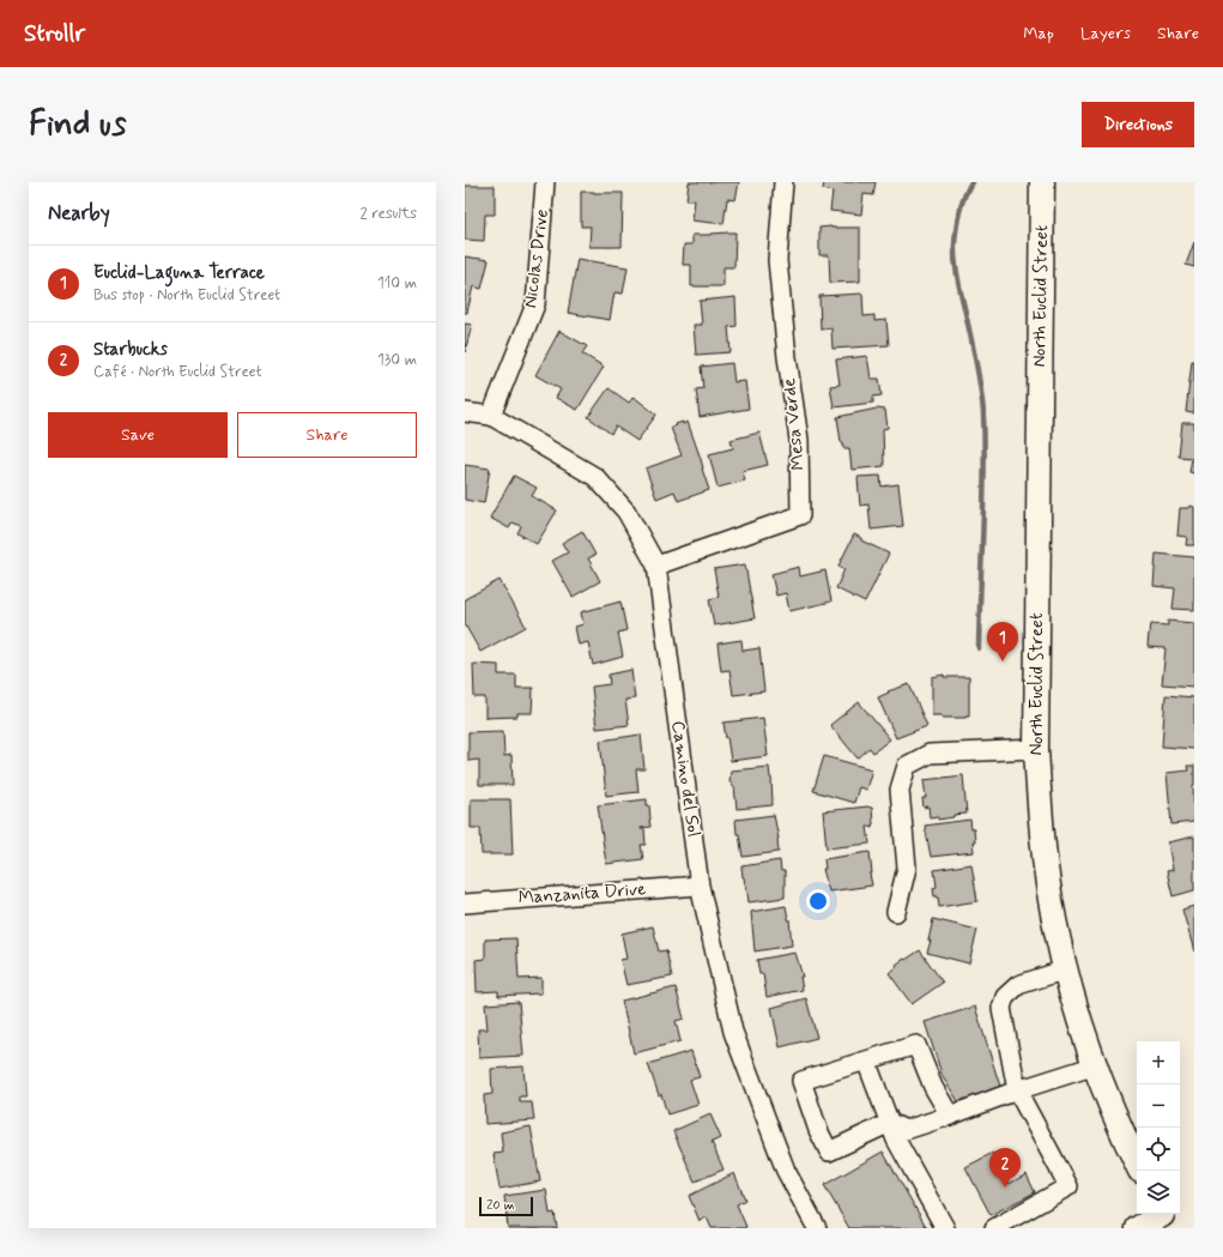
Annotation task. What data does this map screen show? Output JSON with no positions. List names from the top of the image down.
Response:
{
  "streets": {
    "main road": ["North Euclid Street"],
    "street": [
      "Nicolas Drive",
      "Mesa Verde",
      "Camino del Sol",
      "Manzanita Drive"
    ]
  },
  "crossings": [
    ["Nicolas Drive", "Camino del Sol"],
    ["Mesa Verde", "Camino del Sol"],
    ["Camino del Sol", "Manzanita Drive"]
  ],
  "scale_bar": "20 m",
  "page": {
    "header": "Strollr",
    "nav": ["Map", "Layers", "Share"],
    "buttons": [
      "Directions",
      ["Save", "Share"]
    ],
    "title": "Find us",
    "heading": ["Nearby", "2 results"],
    "list": [
      {
        "mark": "1",
        "name": "Euclid-Laguna Terrace",
        "note": "Bus stop · North Euclid Street",
        "value": "110 m"
      },
      {
        "mark": "2",
        "name": "Starbucks",
        "note": "Café · North Euclid Street",
        "value": "130 m"
      }
    ],
    "pins": ["1", "2"],
    "map_buttons": ["+", "−"],
    "scale": "20 m"
  }
}
